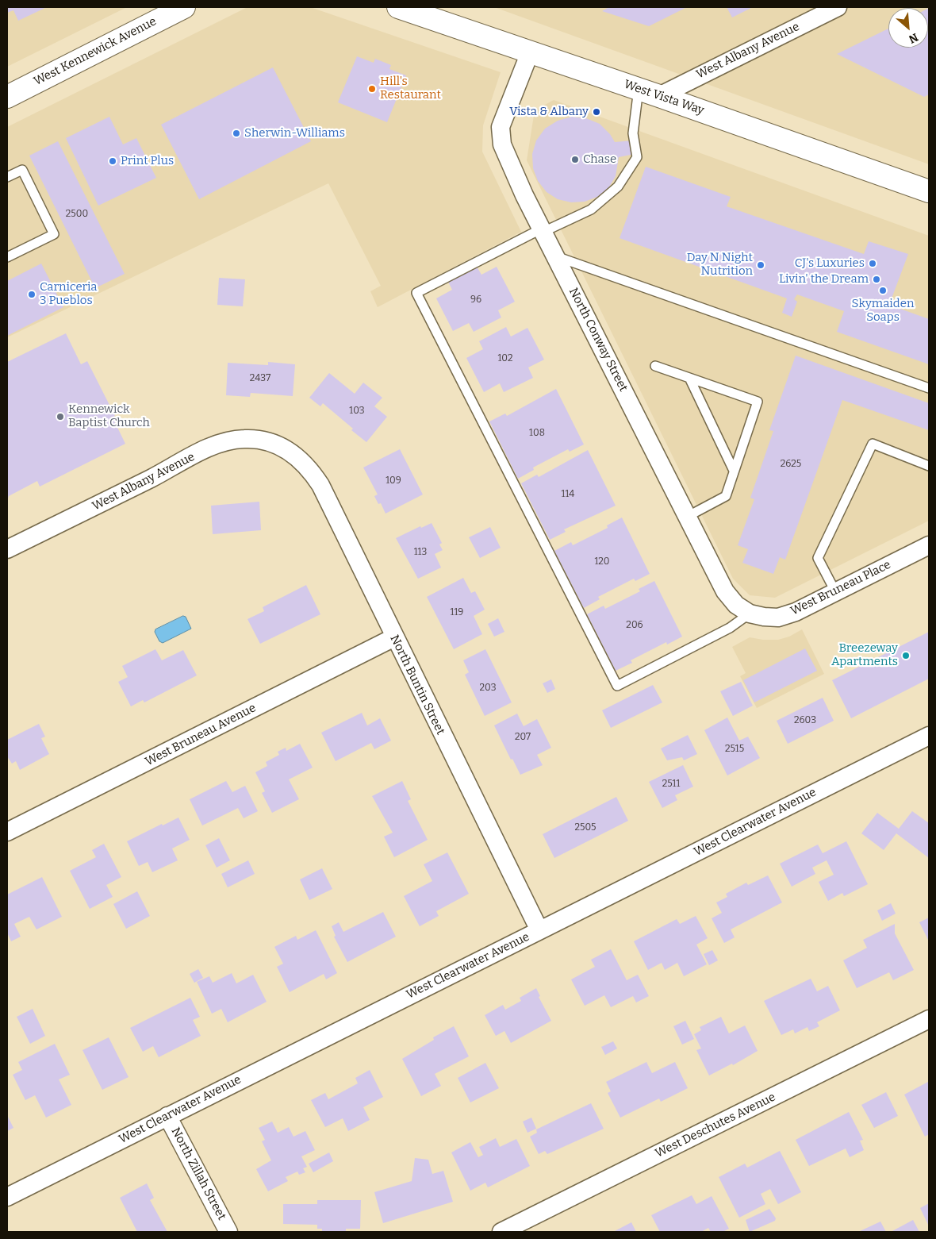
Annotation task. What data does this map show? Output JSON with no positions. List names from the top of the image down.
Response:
{
  "streets": {
    "main road": ["West Kennewick Avenue", "West Vista Way"],
    "street": [
      "West Albany Avenue",
      "North Conway Street",
      "West Bruneau Place",
      "North Buntin Street",
      "West Bruneau Avenue",
      "West Clearwater Avenue",
      "West Deschutes Avenue",
      "North Zillah Street"
    ]
  },
  "crossings": [
    ["West Albany Avenue", "West Vista Way"],
    ["West Albany Avenue", "North Buntin Street"],
    ["West Vista Way", "North Conway Street"],
    ["North Conway Street", "West Bruneau Place"],
    ["North Buntin Street", "West Bruneau Avenue"],
    ["North Buntin Street", "West Clearwater Avenue"],
    ["West Clearwater Avenue", "North Zillah Street"]
  ],
  "places": [
    "Hill's Restaurant",
    "Vista & Albany",
    "Sherwin-Williams",
    "Chase",
    "Print Plus",
    "CJ's Luxuries",
    "Day N Night Nutrition",
    "Livin' the Dream",
    "Skymaiden Soaps",
    "Carniceria 3 Pueblos",
    "Kennewick Baptist Church",
    "Breezeway Apartments"
  ],
  "house_numbers": [
    "2500",
    "96",
    "102",
    "2437",
    "103",
    "108",
    "2625",
    "109",
    "114",
    "113",
    "120",
    "119",
    "206",
    "203",
    "2603",
    "207",
    "2515",
    "2511",
    "2505"
  ],
  "north": "bottom right"
}
